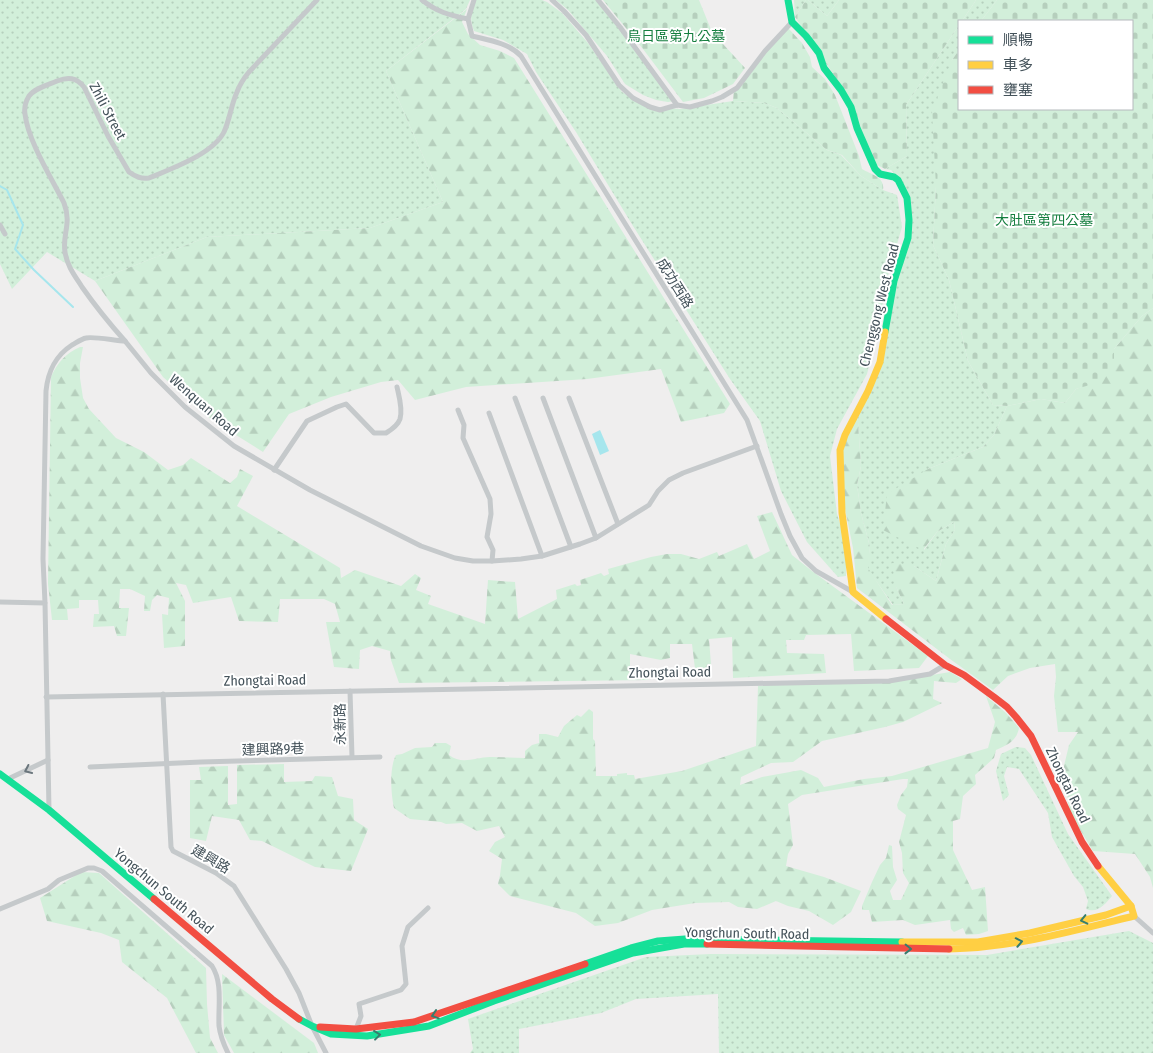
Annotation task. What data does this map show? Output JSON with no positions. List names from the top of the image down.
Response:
{
  "streets": {
    "street": [
      "Zhili Street",
      "成功西路",
      "Chenggong West Road",
      "Wenquan Road",
      "Zhongtai Road",
      "永新路",
      "建興路9巷",
      "建興路",
      "Yongchun South Road"
    ]
  },
  "crossings": [
    ["Zhili Street", "Wenquan Road"],
    ["成功西路", "Chenggong West Road"],
    ["成功西路", "Wenquan Road"],
    ["Zhongtai Road", "永新路"],
    ["Zhongtai Road", "建興路"],
    ["Zhongtai Road", "Yongchun South Road"],
    ["永新路", "建興路9巷"],
    ["建興路9巷", "建興路"],
    ["建興路", "Yongchun South Road"]
  ],
  "parks": ["烏日區第九公墓", "大肚區第四公墓"],
  "legend": ["順暢", "車多", "壅塞"]
}
